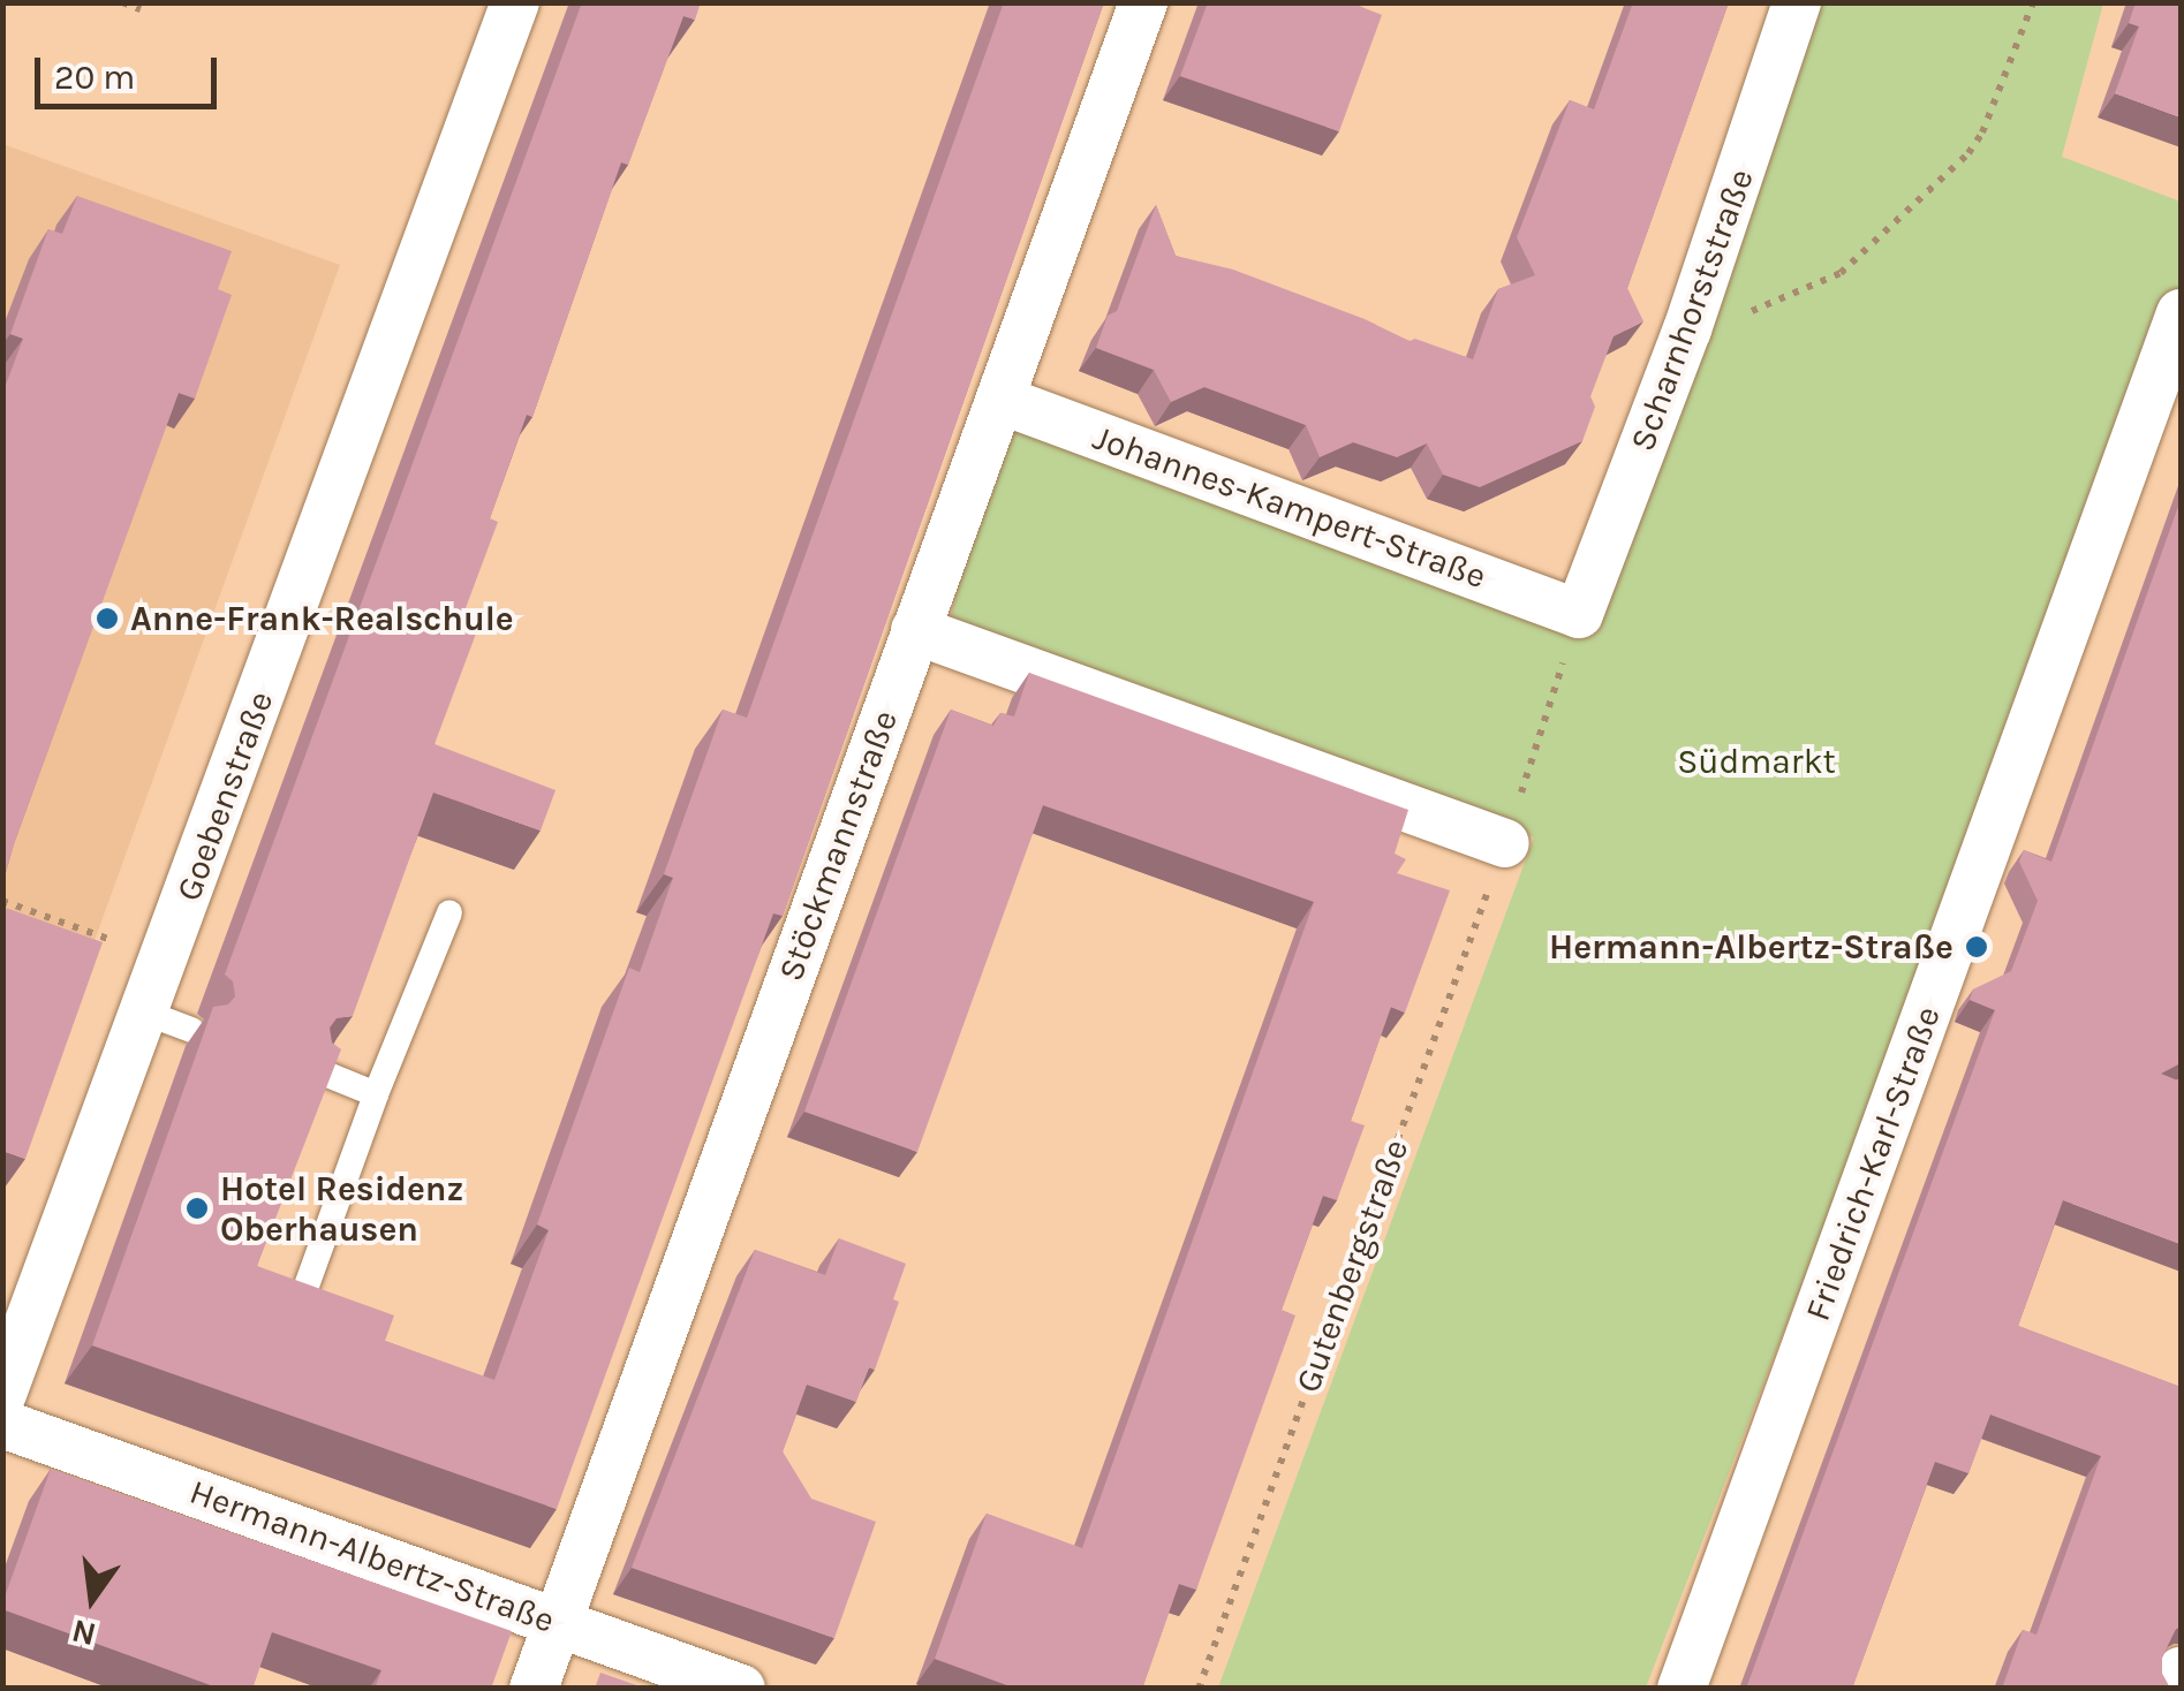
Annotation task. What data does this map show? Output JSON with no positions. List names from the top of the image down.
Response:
{
  "streets": {
    "street": [
      "Scharnhorststraße",
      "Johannes-Kampert-Straße",
      "Goebenstraße",
      "Stöckmannstraße",
      "Friedrich-Karl-Straße",
      "Hermann-Albertz-Straße"
    ],
    "path": ["Gutenbergstraße"]
  },
  "crossings": [
    ["Scharnhorststraße", "Johannes-Kampert-Straße"],
    ["Scharnhorststraße", "Gutenbergstraße"],
    ["Johannes-Kampert-Straße", "Stöckmannstraße"],
    ["Johannes-Kampert-Straße", "Gutenbergstraße"],
    ["Stöckmannstraße", "Hermann-Albertz-Straße"]
  ],
  "parks": ["Südmarkt"],
  "places": ["Anne-Frank-Realschule", "Hermann-Albertz-Straße", "Hotel Residenz Oberhausen"],
  "scale_bar": "20 m",
  "north": "bottom"
}
